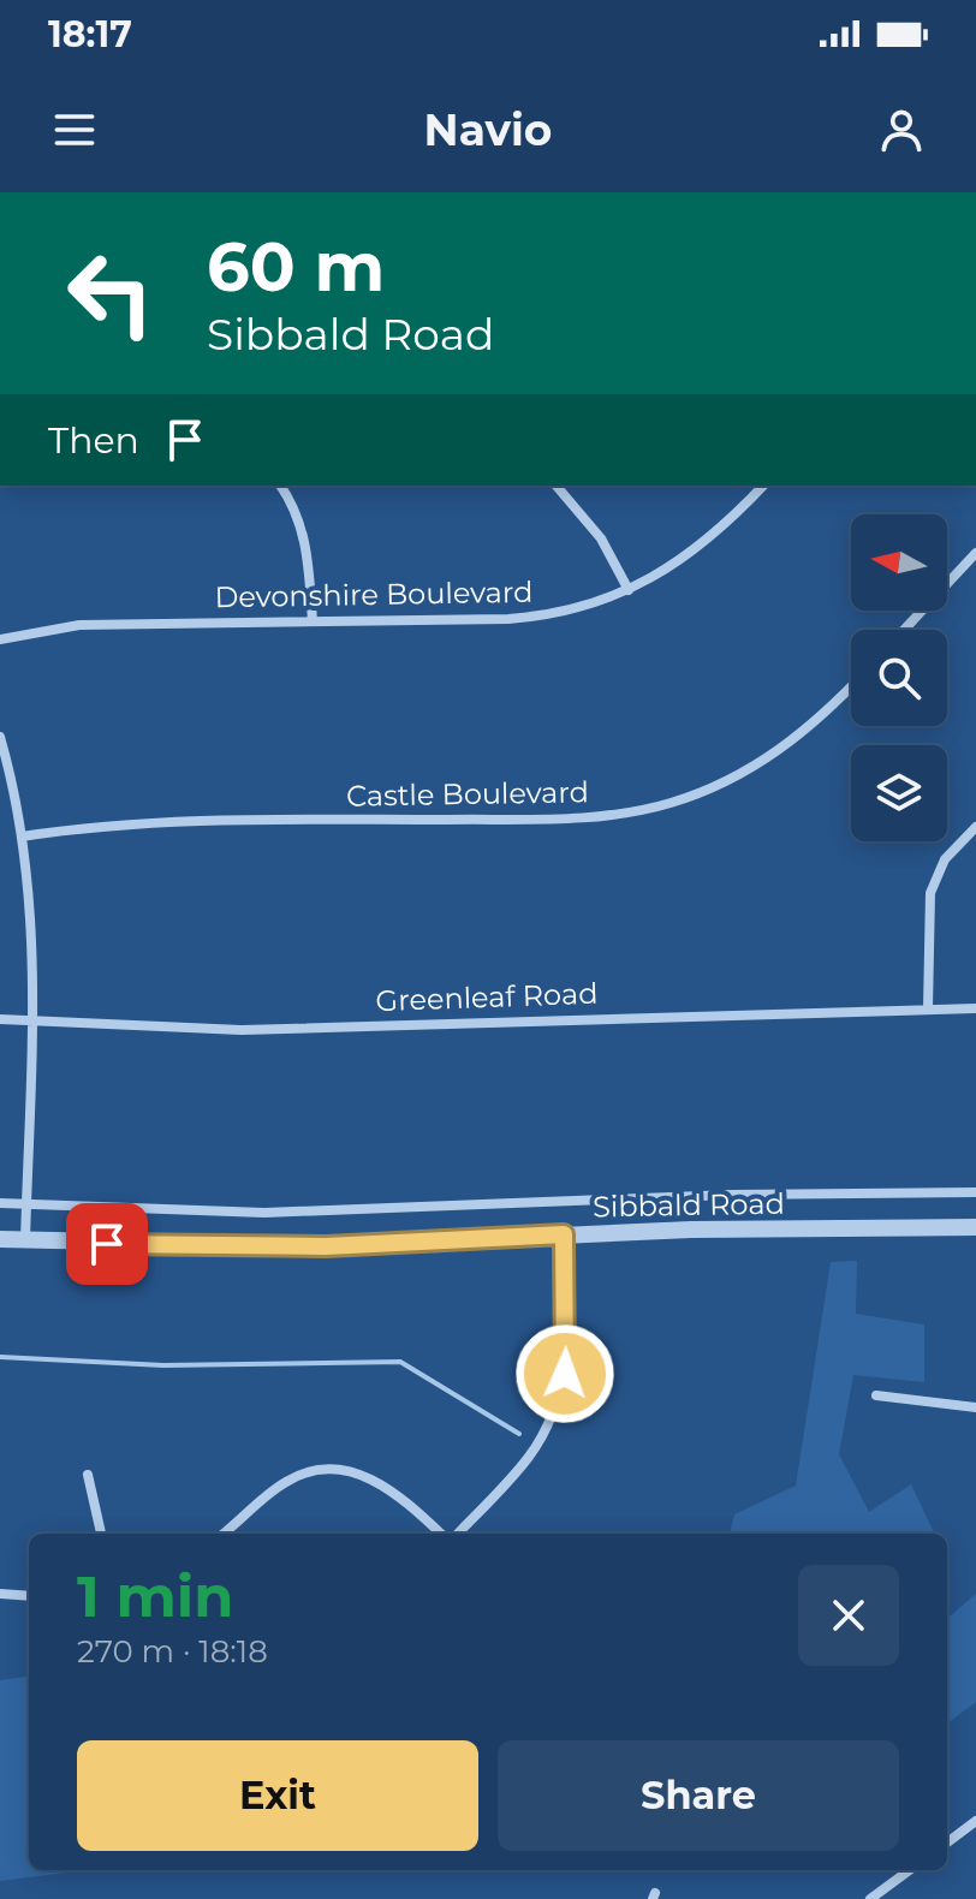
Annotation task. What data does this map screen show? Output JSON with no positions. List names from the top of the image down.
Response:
{
  "streets": {
    "street": [
      "Devonshire Boulevard",
      "Castle Boulevard",
      "Greenleaf Road",
      "Sibbald Road"
    ]
  },
  "north": "left",
  "page": {
    "status": "18:17",
    "header": "Navio",
    "turn": ["60 m", "Sibbald Road"],
    "then": "Then",
    "heading": ["1 min", "270 m · 18:18"],
    "buttons": ["Exit", "Share"]
  }
}
